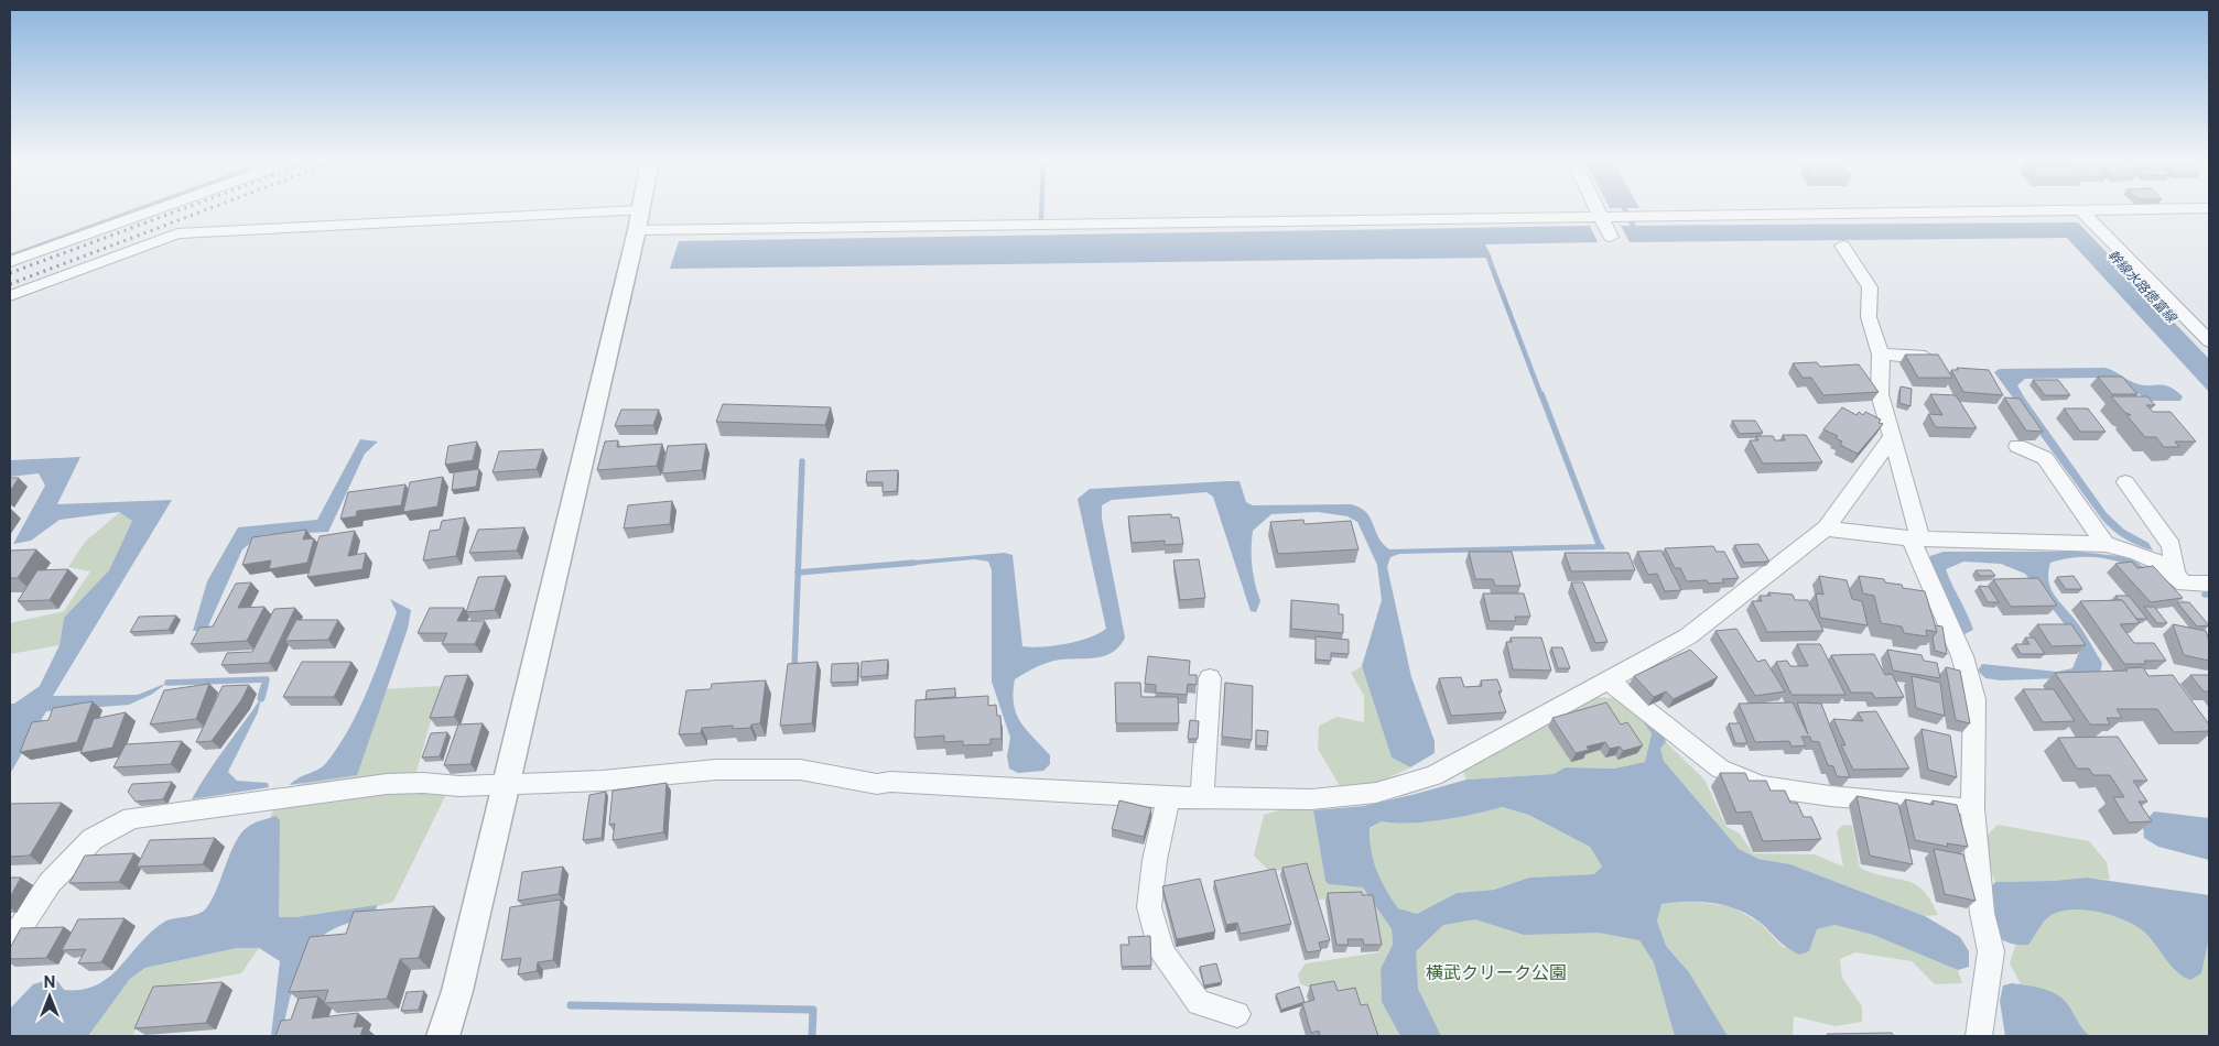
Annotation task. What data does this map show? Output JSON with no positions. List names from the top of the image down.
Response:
{
  "water": ["幹線水路徳富線"],
  "parks": ["横武クリーク公園"],
  "north": "top"
}
